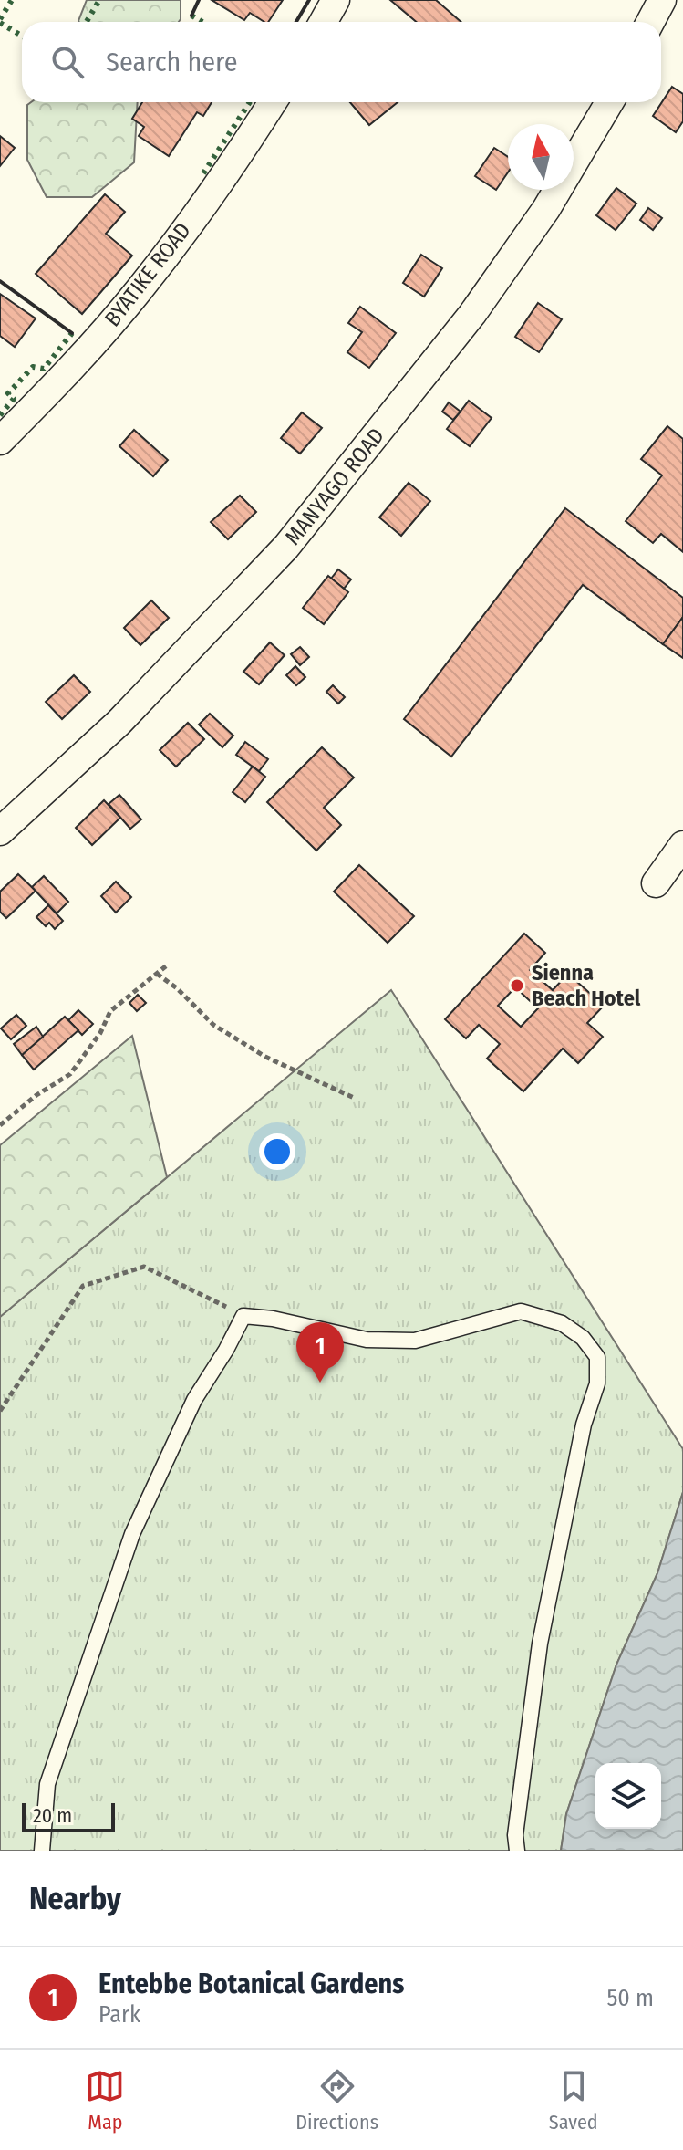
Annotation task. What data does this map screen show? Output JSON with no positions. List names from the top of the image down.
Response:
{
  "streets": {
    "street": ["BYATIKE ROAD", "MANYAGO ROAD"]
  },
  "places": ["Sienna Beach Hotel"],
  "scale_bar": "20 m",
  "north": "top",
  "page": {
    "search": "Search here",
    "pins": "1",
    "scale": "20 m",
    "heading": "Nearby",
    "list": [
      {
        "mark": "1",
        "name": "Entebbe Botanical Gardens",
        "note": "Park",
        "value": "50 m"
      }
    ],
    "nav": ["Map", "Directions", "Saved"]
  }
}
